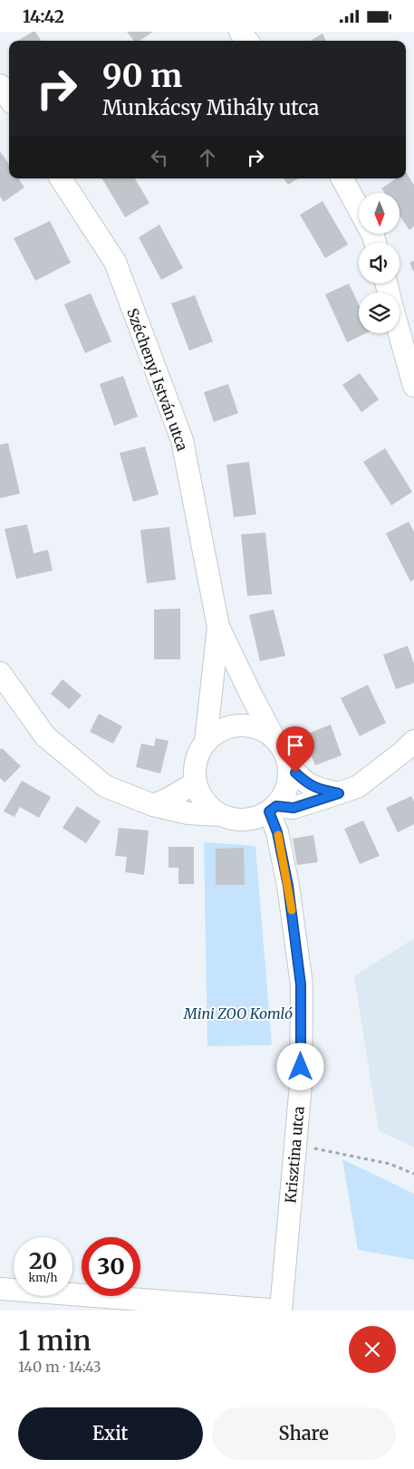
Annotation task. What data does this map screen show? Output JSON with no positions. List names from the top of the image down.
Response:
{
  "streets": {
    "street": ["Széchenyi István utca", "Krisztina utca"]
  },
  "crossings": [
    ["Széchenyi István utca", "Krisztina utca"]
  ],
  "parks": ["Mini ZOO Komló"],
  "north": "bottom",
  "page": {
    "status": "14:42",
    "turn": ["90 m", "Munkácsy Mihály utca"],
    "speed": "20 km/h",
    "limit": "30",
    "heading": ["1 min", "140 m · 14:43"],
    "buttons": ["Exit", "Share"]
  }
}
